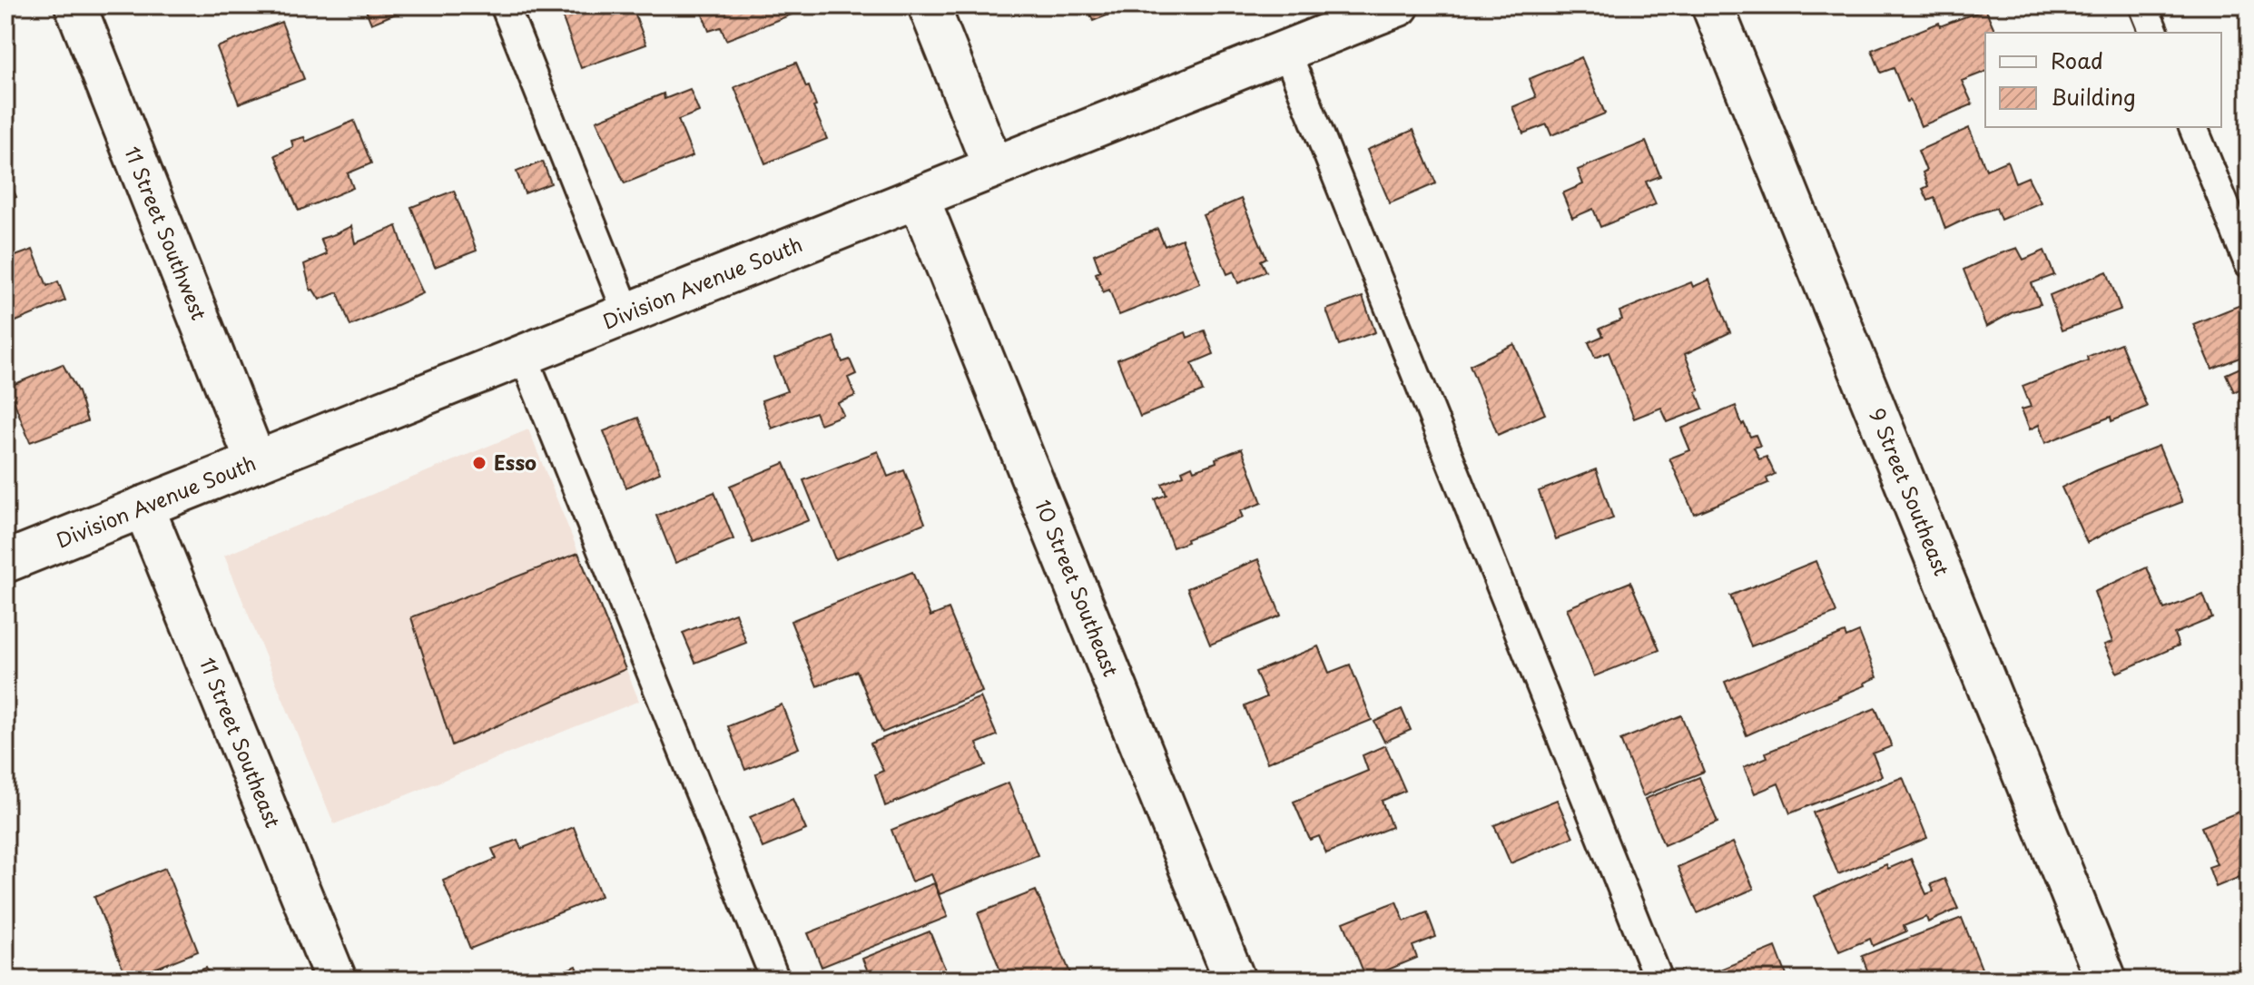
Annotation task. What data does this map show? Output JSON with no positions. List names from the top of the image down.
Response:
{
  "streets": {
    "street": [
      "11 Street Southwest",
      "Division Avenue South",
      "9 Street Southeast",
      "10 Street Southeast",
      "11 Street Southeast"
    ]
  },
  "crossings": [
    ["11 Street Southwest", "Division Avenue South"],
    ["Division Avenue South", "10 Street Southeast"],
    ["Division Avenue South", "11 Street Southeast"]
  ],
  "places": ["Esso"],
  "legend": ["Road", "Building"]
}
